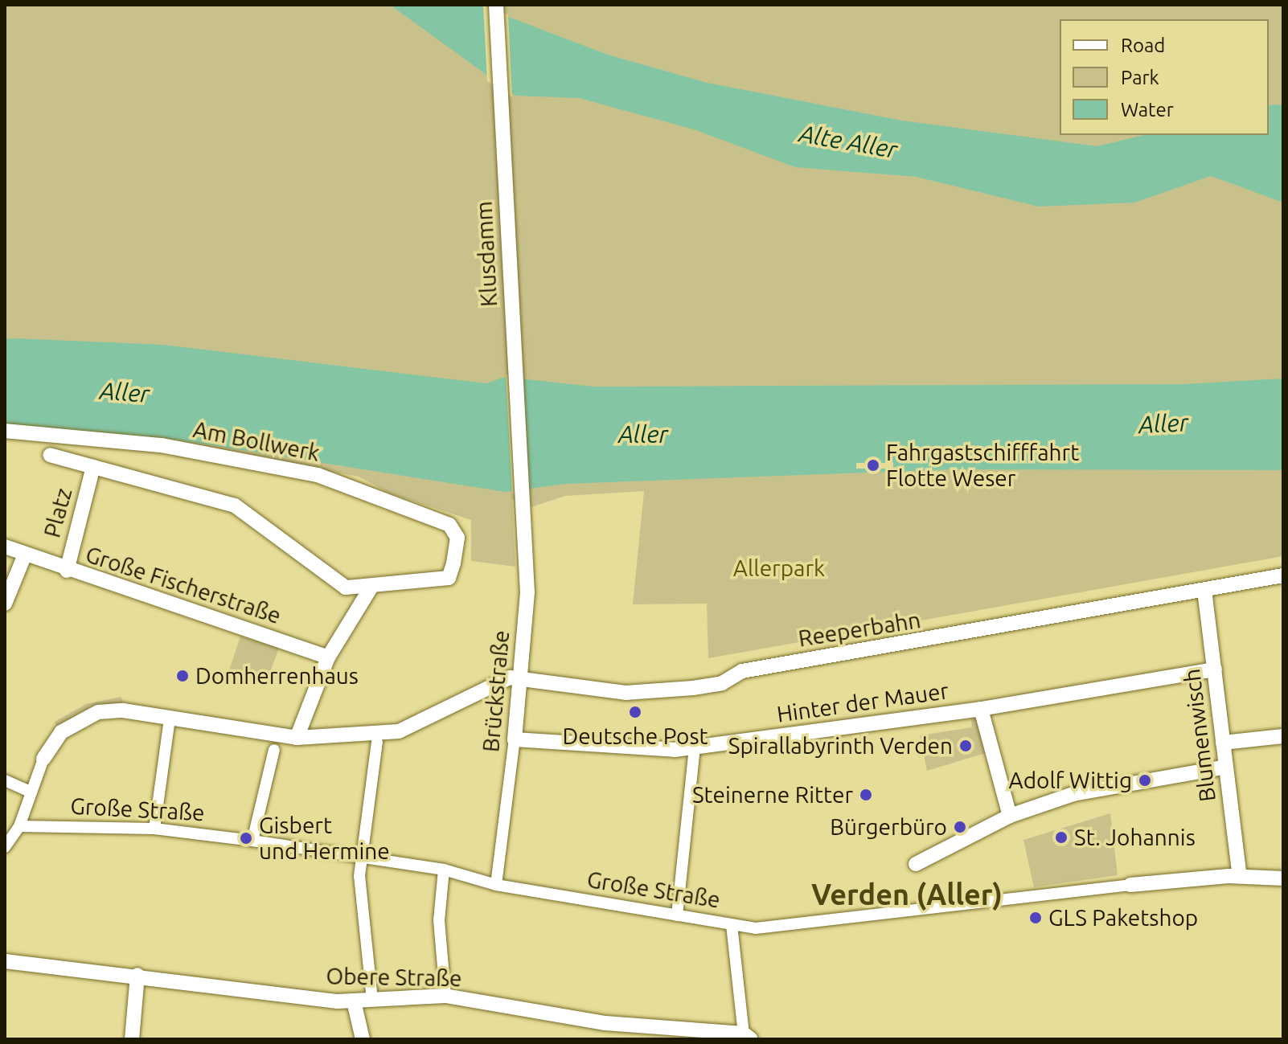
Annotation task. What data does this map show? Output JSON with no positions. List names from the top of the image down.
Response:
{
  "streets": {
    "street": [
      "Klusdamm",
      "Am Bollwerk",
      "Platz",
      "Große Fischerstraße",
      "Reeperbahn",
      "Brückstraße",
      "Hinter der Mauer",
      "Blumenwisch",
      "Große Straße",
      "Obere Straße"
    ]
  },
  "crossings": [
    ["Klusdamm", "Brückstraße"],
    ["Platz", "Große Fischerstraße"],
    ["Reeperbahn", "Brückstraße"],
    ["Reeperbahn", "Blumenwisch"],
    ["Brückstraße", "Hinter der Mauer"],
    ["Brückstraße", "Große Straße"],
    ["Hinter der Mauer", "Blumenwisch"],
    ["Blumenwisch", "Große Straße"]
  ],
  "districts": ["Verden (Aller)"],
  "water": ["Alte Aller", "Aller"],
  "parks": ["Allerpark"],
  "places": [
    "Fahrgastschifffahrt Flotte Weser",
    "Domherrenhaus",
    "Deutsche Post",
    "Spirallabyrinth Verden",
    "Adolf Wittig",
    "Steinerne Ritter",
    "Bürgerbüro",
    "St. Johannis",
    "Gisbert und Hermine",
    "GLS Paketshop"
  ],
  "legend": ["Road", "Park", "Water"]
}
